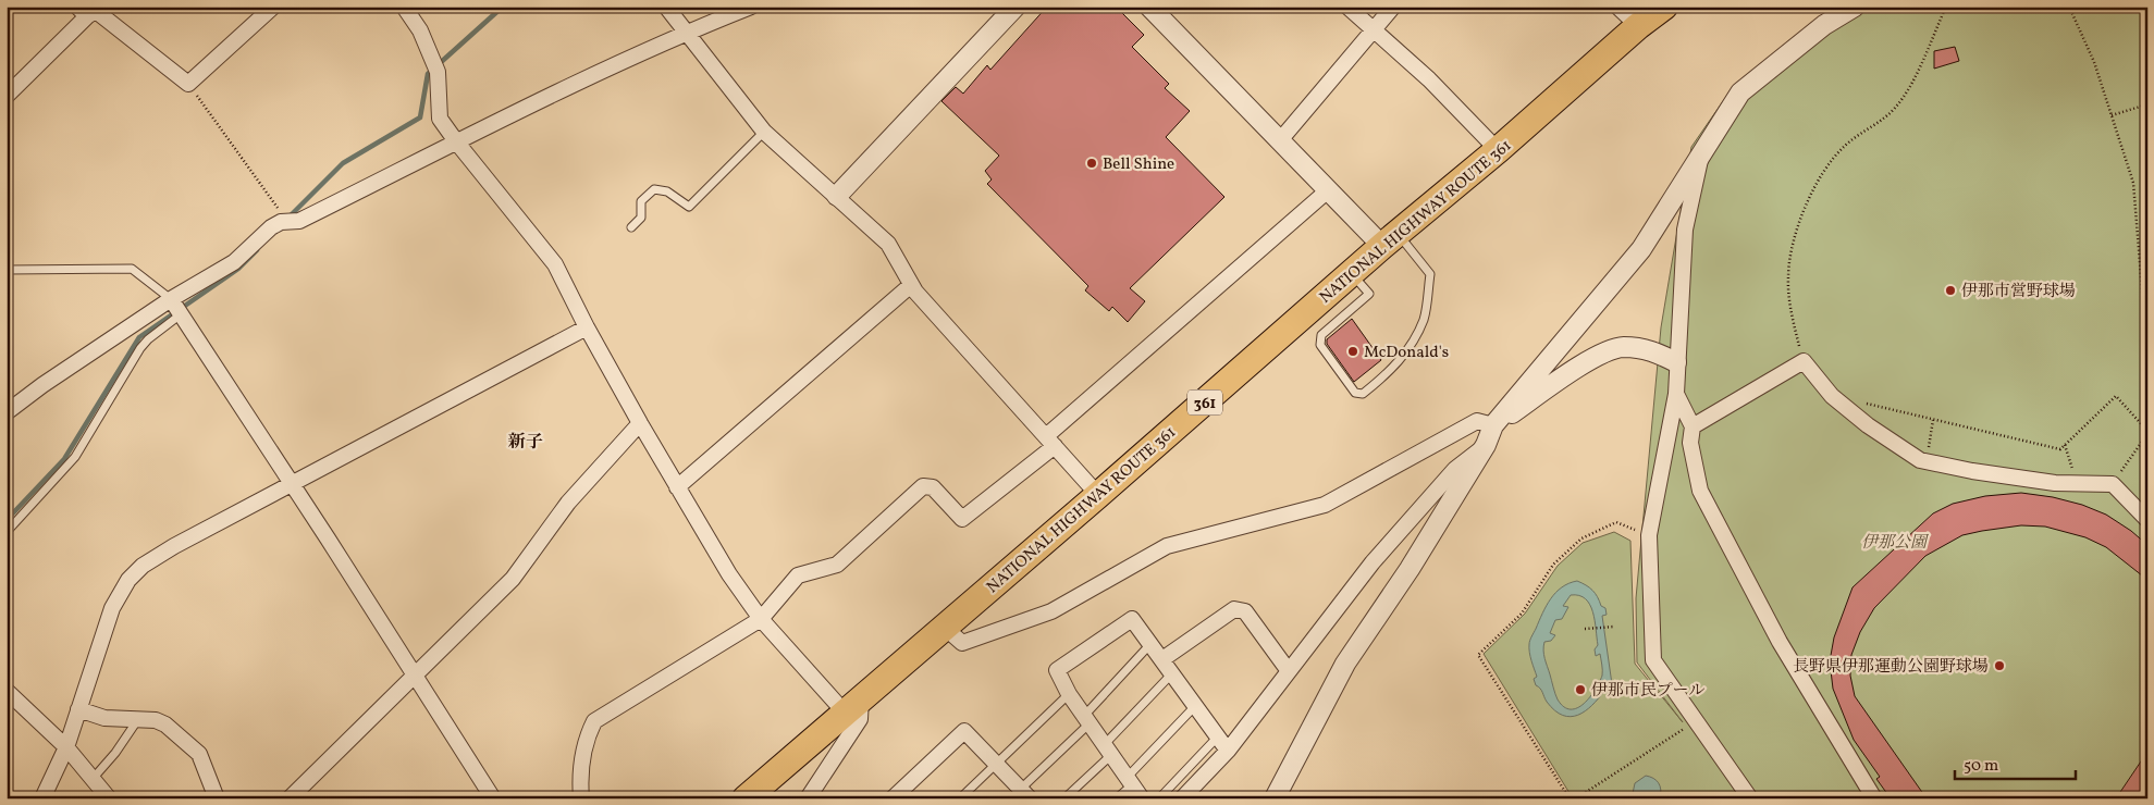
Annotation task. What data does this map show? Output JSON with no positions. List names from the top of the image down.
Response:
{
  "streets": {
    "highway": ["NATIONAL HIGHWAY ROUTE 361", "361"]
  },
  "districts": ["新子"],
  "parks": ["伊那公園"],
  "places": [
    "Bell Shine",
    "伊那市営野球場",
    "McDonald's",
    "長野県伊那運動公園野球場",
    "伊那市民プール"
  ],
  "scale_bar": "50 m"
}
